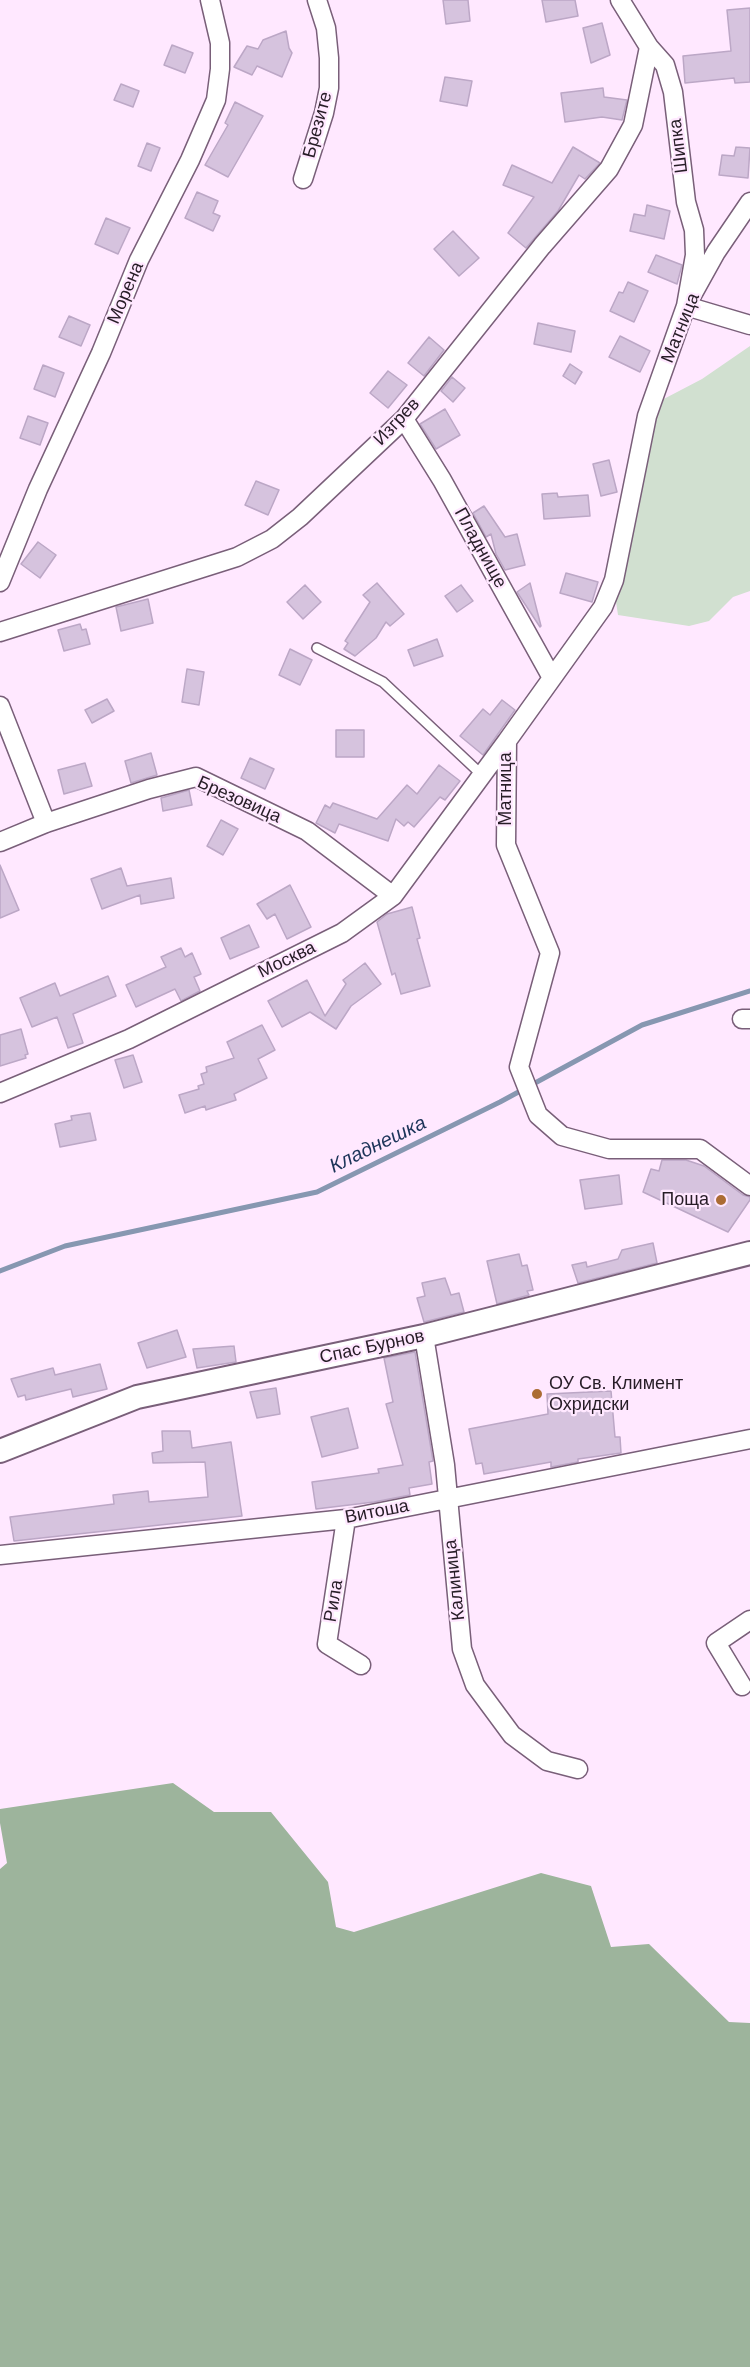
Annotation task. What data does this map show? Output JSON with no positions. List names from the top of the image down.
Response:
{
  "streets": {
    "street": [
      "Брезите",
      "Шипка",
      "Морена",
      "Матница",
      "Изгрев",
      "Пладнище",
      "Брезовица",
      "Москва",
      "Спас Бурнов",
      "Витоша",
      "Калиница",
      "Рила"
    ]
  },
  "crossings": [
    ["Шипка", "Матница"],
    ["Шипка", "Изгрев"],
    ["Матница", "Пладнище"],
    ["Матница", "Москва"],
    ["Изгрев", "Пладнище"],
    ["Брезовица", "Москва"],
    ["Спас Бурнов", "Калиница"],
    ["Витоша", "Калиница"],
    ["Витоша", "Рила"]
  ],
  "water": ["Кладнешка"],
  "places": ["Поща", "ОУ Св. Климент Охридски"]
}
